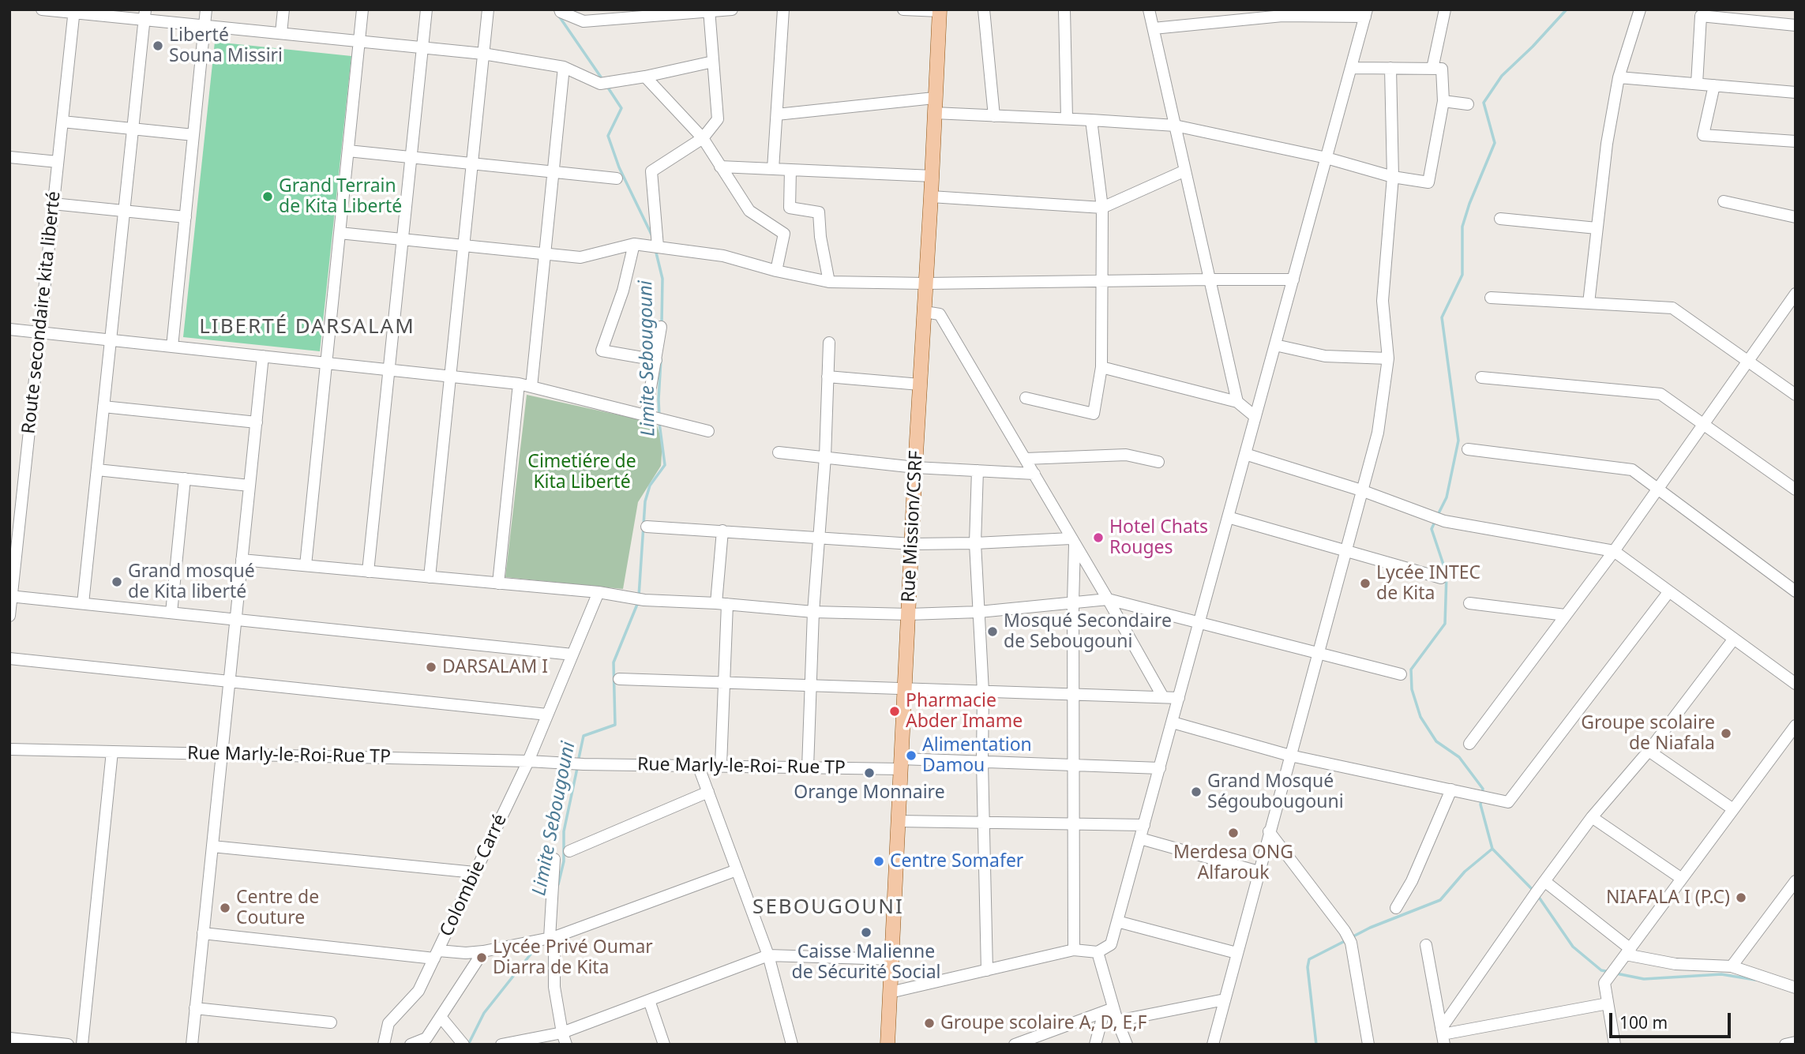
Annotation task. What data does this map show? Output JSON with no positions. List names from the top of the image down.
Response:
{
  "streets": {
    "main road": ["Rue Mission/CSRF"],
    "street": [
      "Route secondaire kita liberté",
      "Rue Marly-le-Roi-Rue TP",
      "Rue Marly-le-Roi- Rue TP",
      "Colombie Carré"
    ]
  },
  "crossings": [
    ["Rue Mission/CSRF", "Rue Marly-le-Roi- Rue TP"],
    ["Rue Marly-le-Roi-Rue TP", "Rue Marly-le-Roi- Rue TP"],
    ["Rue Marly-le-Roi-Rue TP", "Colombie Carré"]
  ],
  "districts": ["LIBERTÉ DARSALAM", "SEBOUGOUNI"],
  "water": ["Limite Sebougouni"],
  "parks": ["Cimetiére de Kita Liberté"],
  "places": [
    "Liberté Souna Missiri",
    "Grand Terrain de Kita Liberté",
    "Hotel Chats Rouges",
    "Grand mosqué de Kita liberté",
    "Lycée INTEC de Kita",
    "Mosqué Secondaire de Sebougouni",
    "DARSALAM I",
    "Pharmacie Abder Imame",
    "Groupe scolaire de Niafala",
    "Alimentation Damou",
    "Orange Monnaire",
    "Grand Mosqué Ségoubougouni",
    "Merdesa ONG Alfarouk",
    "Centre Somafer",
    "NIAFALA I (P.C)",
    "Centre de Couture",
    "Caisse Malienne de Sécurité Social",
    "Lycée Privé Oumar Diarra de Kita",
    "Groupe scolaire A, D, E,F"
  ],
  "scale_bar": "100 m"
}
